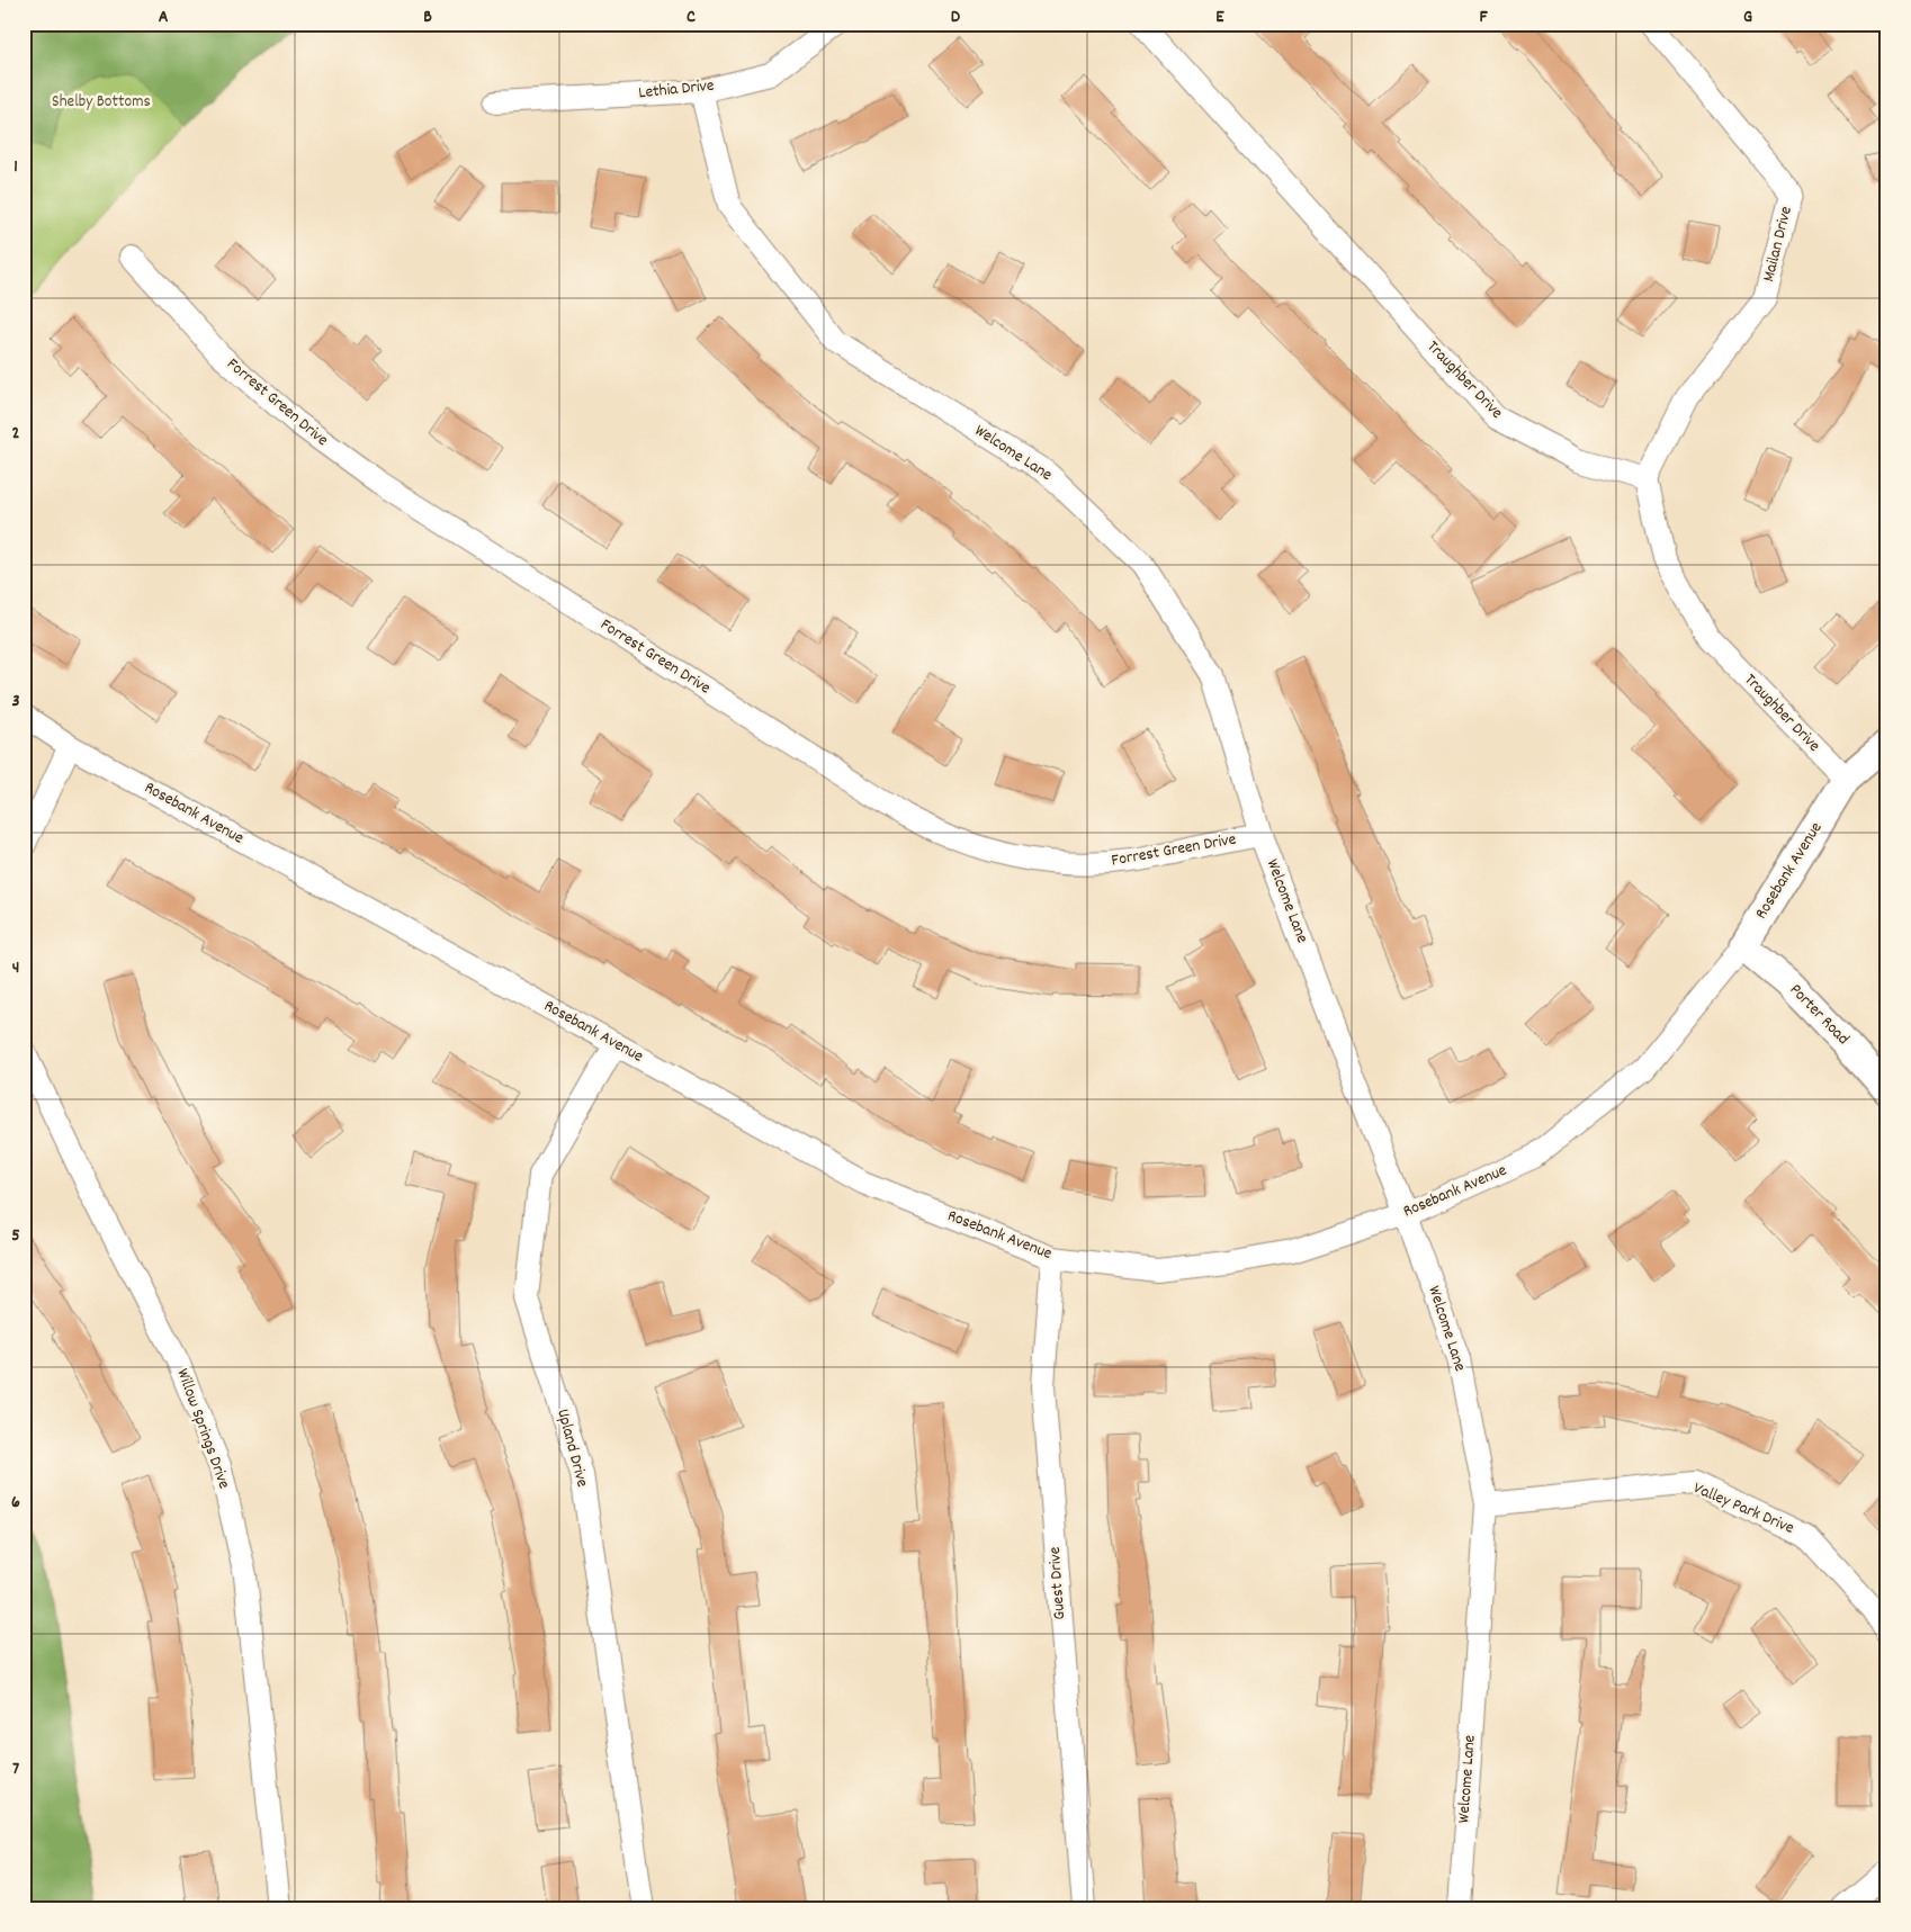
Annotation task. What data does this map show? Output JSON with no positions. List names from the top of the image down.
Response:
{
  "streets": {
    "street": [
      "Lethia Drive",
      "Mailan Drive",
      "Traughber Drive",
      "Forrest Green Drive",
      "Welcome Lane",
      "Rosebank Avenue",
      "Porter Road",
      "Willow Springs Drive",
      "Upland Drive",
      "Valley Park Drive",
      "Guest Drive"
    ]
  },
  "crossings": [
    ["Lethia Drive", "Welcome Lane"],
    ["Mailan Drive", "Traughber Drive"],
    ["Traughber Drive", "Rosebank Avenue"],
    ["Forrest Green Drive", "Welcome Lane"],
    ["Welcome Lane", "Rosebank Avenue"],
    ["Welcome Lane", "Valley Park Drive"],
    ["Rosebank Avenue", "Porter Road"],
    ["Rosebank Avenue", "Upland Drive"],
    ["Rosebank Avenue", "Guest Drive"]
  ],
  "parks": ["Shelby Bottoms"],
  "grid": {
    "columns": [
      "A",
      "B",
      "C",
      "D",
      "E",
      "F",
      "G"
    ],
    "rows": [
      "1",
      "2",
      "3",
      "4",
      "5",
      "6",
      "7"
    ]
  }
}
